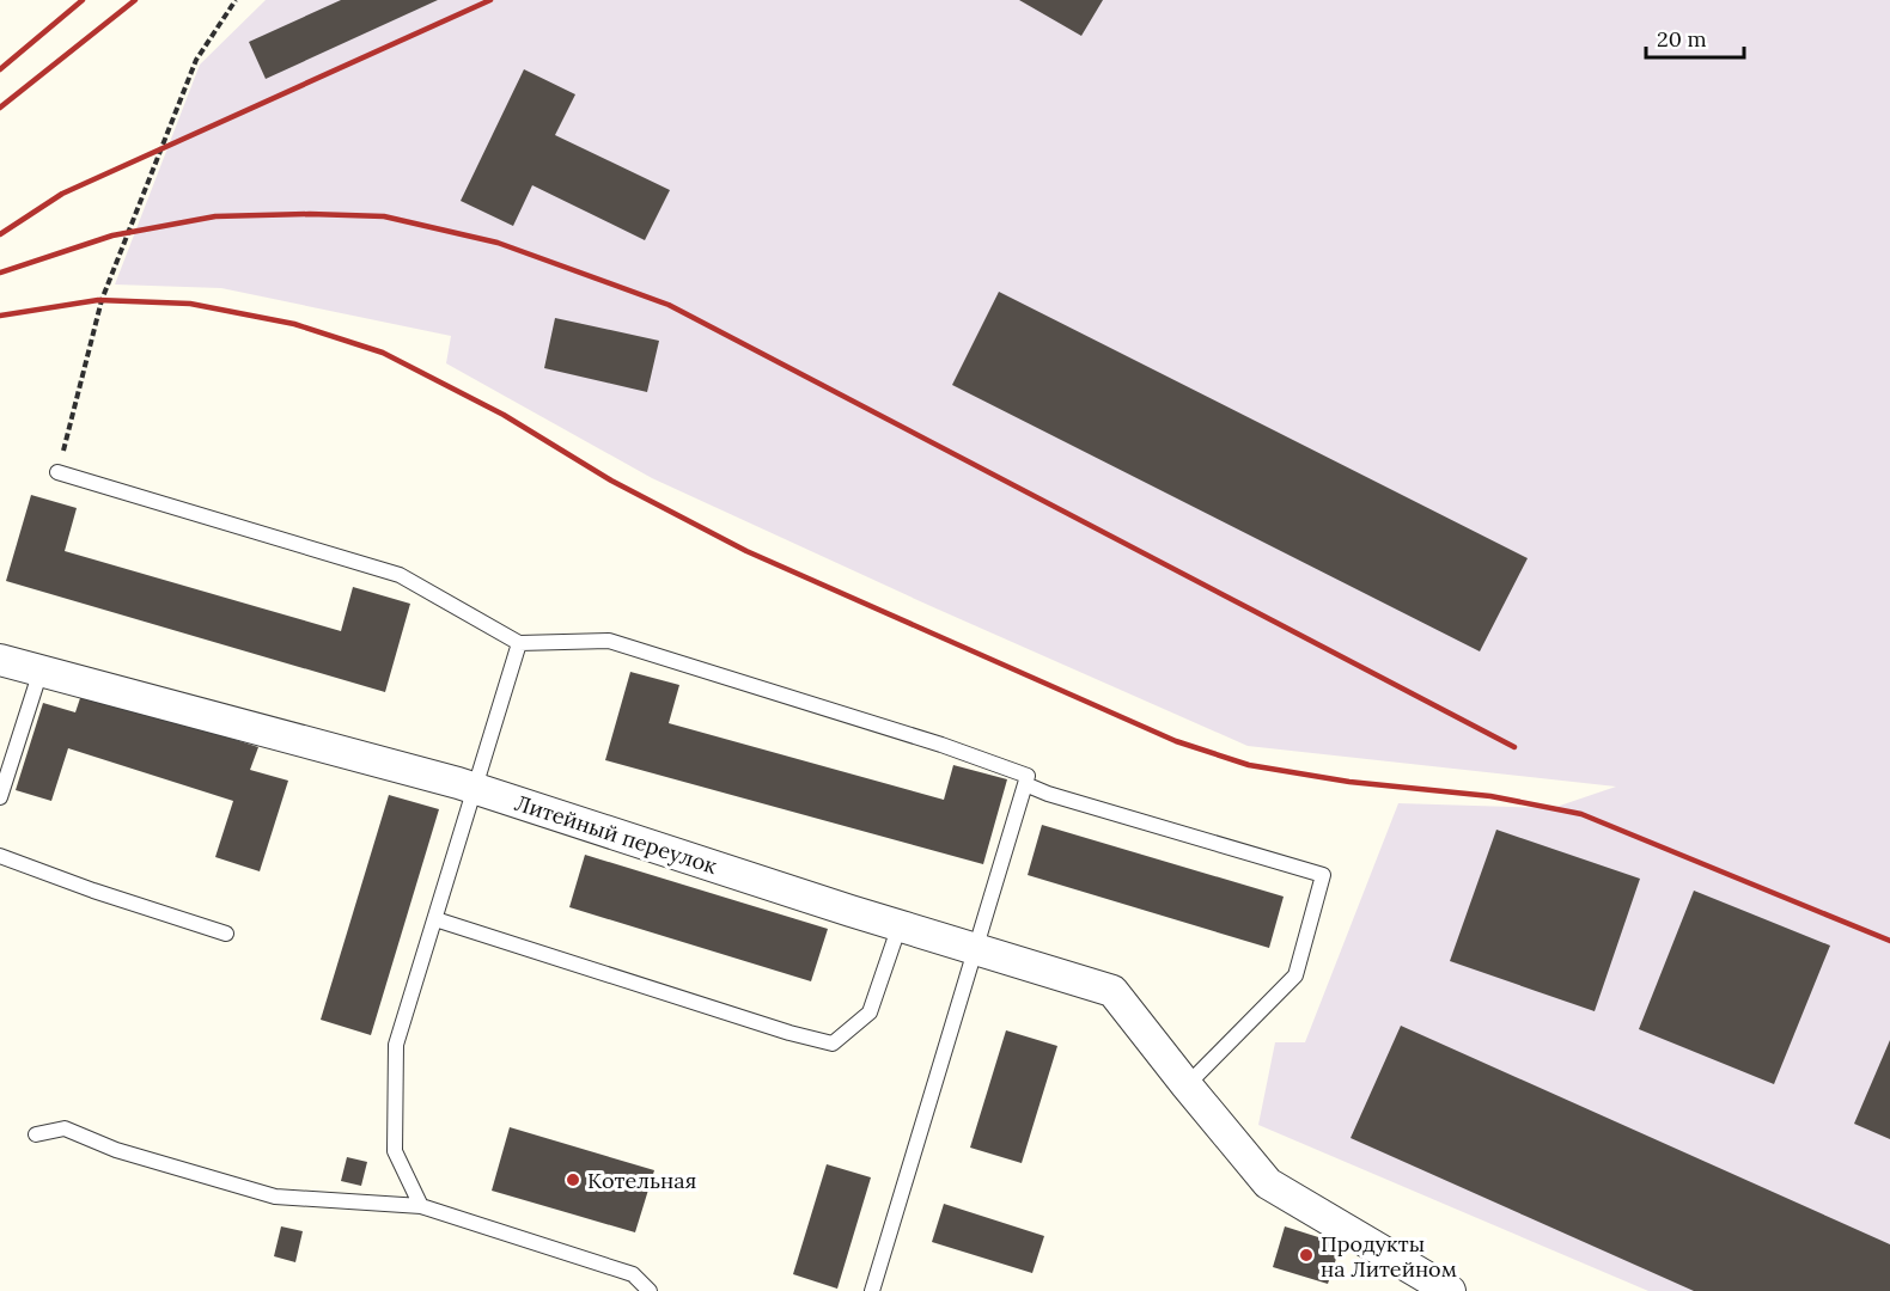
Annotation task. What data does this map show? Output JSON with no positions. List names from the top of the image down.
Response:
{
  "streets": {
    "street": ["Литейный переулок"]
  },
  "places": ["Котельная", "Продукты на Литейном"],
  "scale_bar": "20 m"
}
